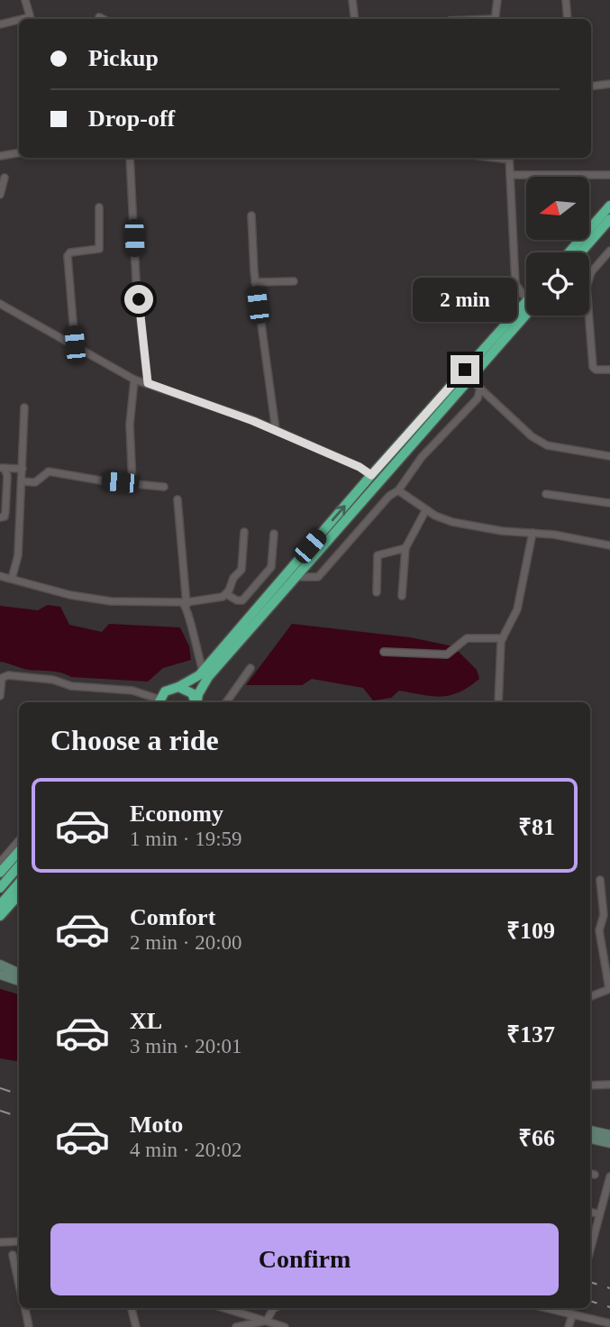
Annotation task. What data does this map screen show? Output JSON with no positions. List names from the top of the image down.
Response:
{
  "north": "left",
  "page": {
    "banner": ["Pickup", "Drop-off"],
    "bubble": "2 min",
    "heading": "Choose a ride",
    "list": [
      {
        "name": "Economy",
        "note": "1 min · 19:59",
        "value": "₹81"
      },
      {
        "name": "Comfort",
        "note": "2 min · 20:00",
        "value": "₹109"
      },
      {
        "name": "XL",
        "note": "3 min · 20:01",
        "value": "₹137"
      },
      {
        "name": "Moto",
        "note": "4 min · 20:02",
        "value": "₹66"
      }
    ],
    "buttons": "Confirm"
  }
}
